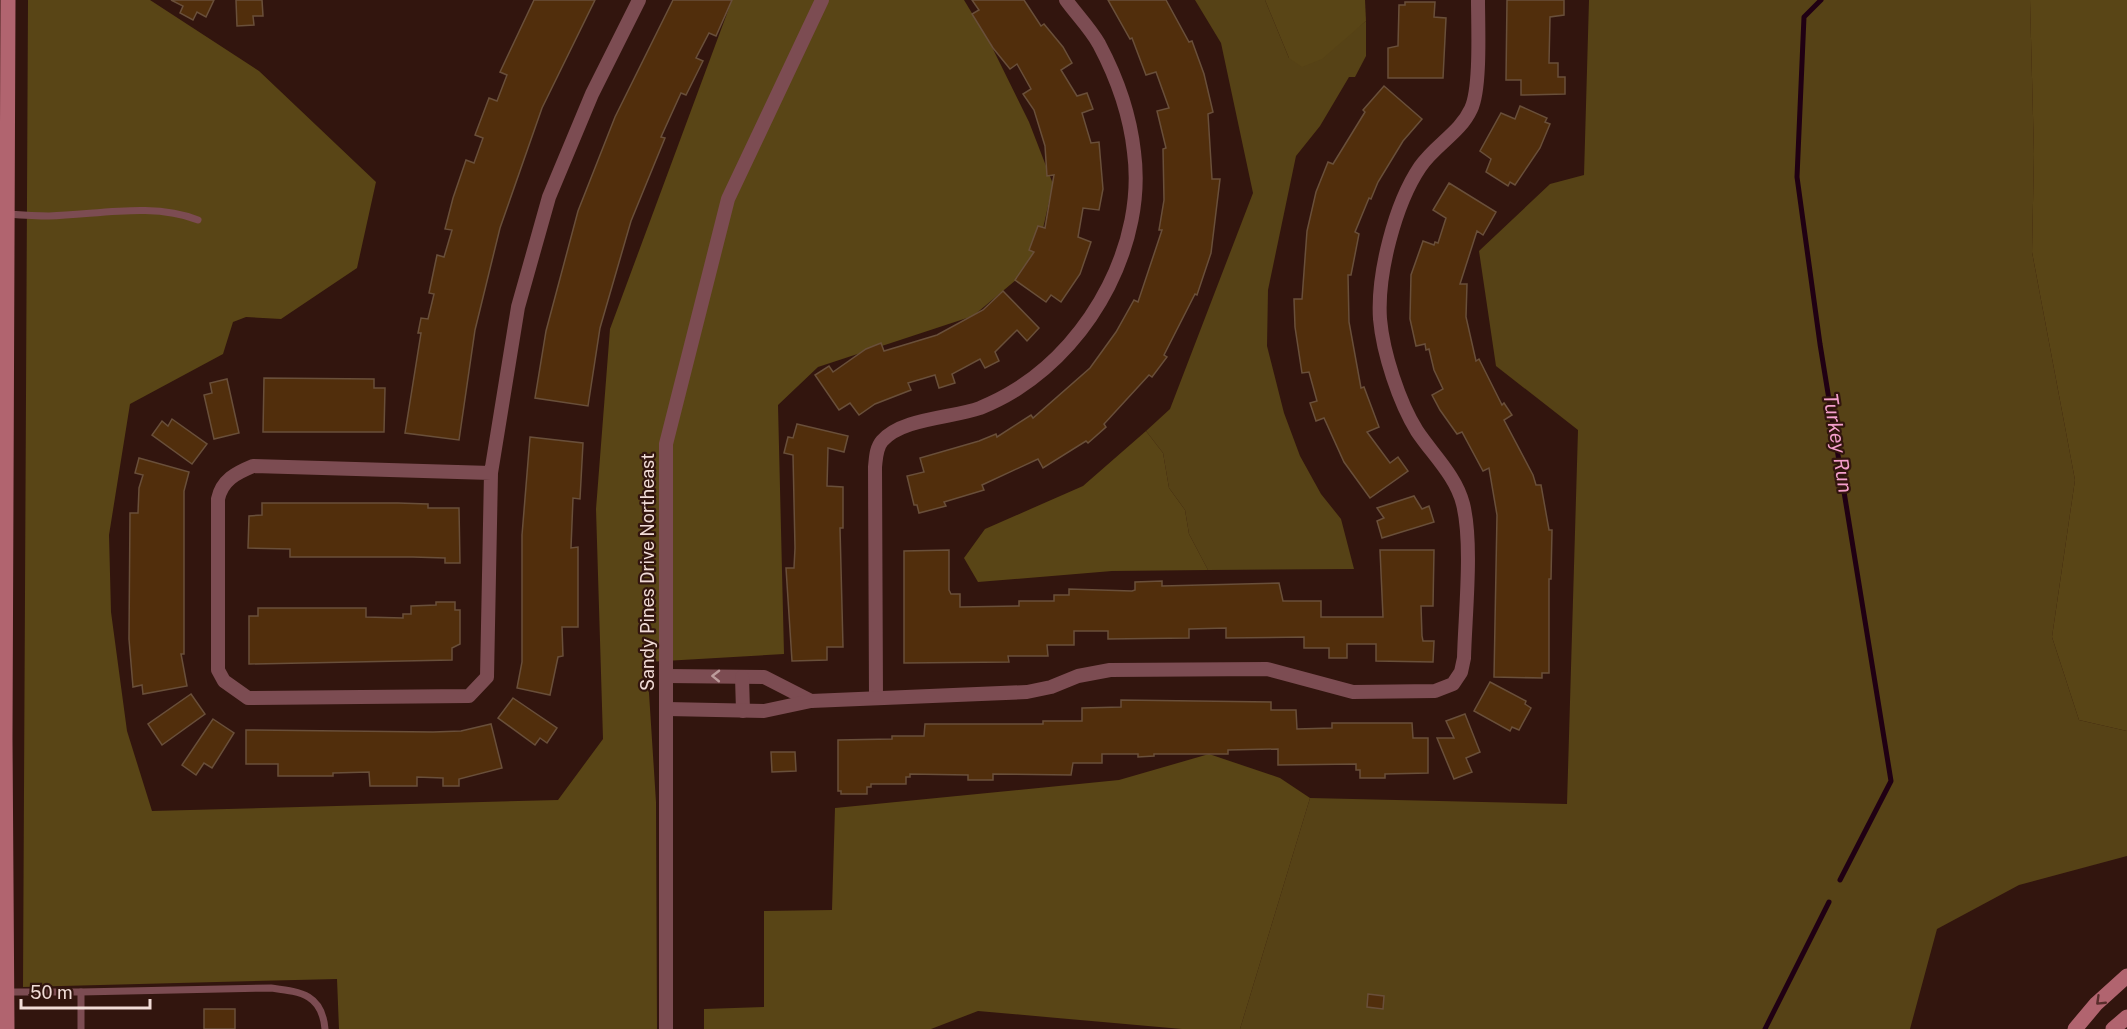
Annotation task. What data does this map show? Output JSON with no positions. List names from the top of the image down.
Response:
{
  "streets": {
    "street": ["Sandy Pines Drive Northeast"]
  },
  "water": ["Turkey Run"],
  "scale_bar": "50 m"
}
